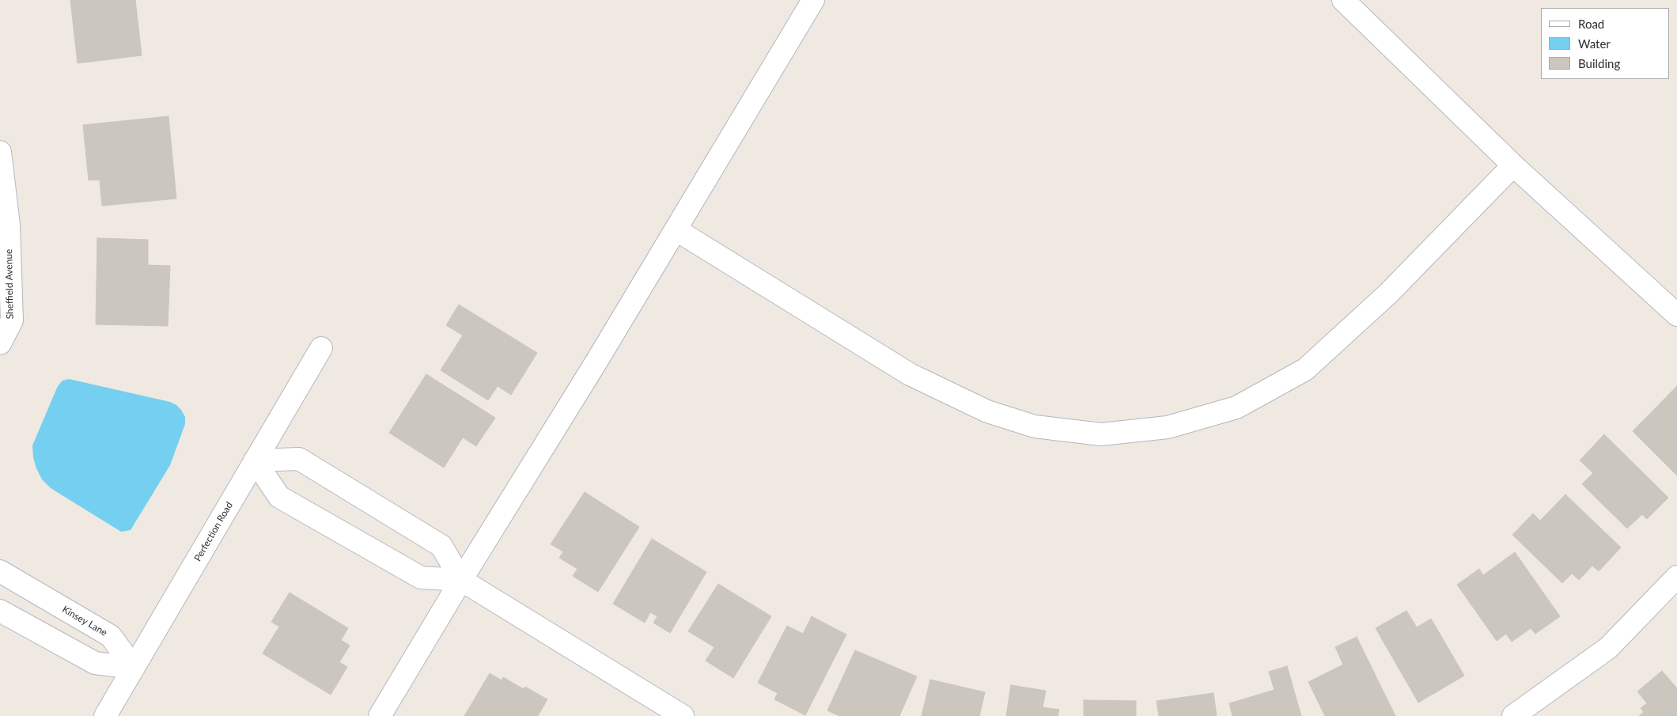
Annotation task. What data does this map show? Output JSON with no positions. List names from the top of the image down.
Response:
{
  "streets": {
    "street": ["Sheffield Avenue", "Perfection Road", "Kinsey Lane"]
  },
  "crossings": [
    ["Perfection Road", "Kinsey Lane"]
  ],
  "legend": ["Road", "Water", "Building"]
}
